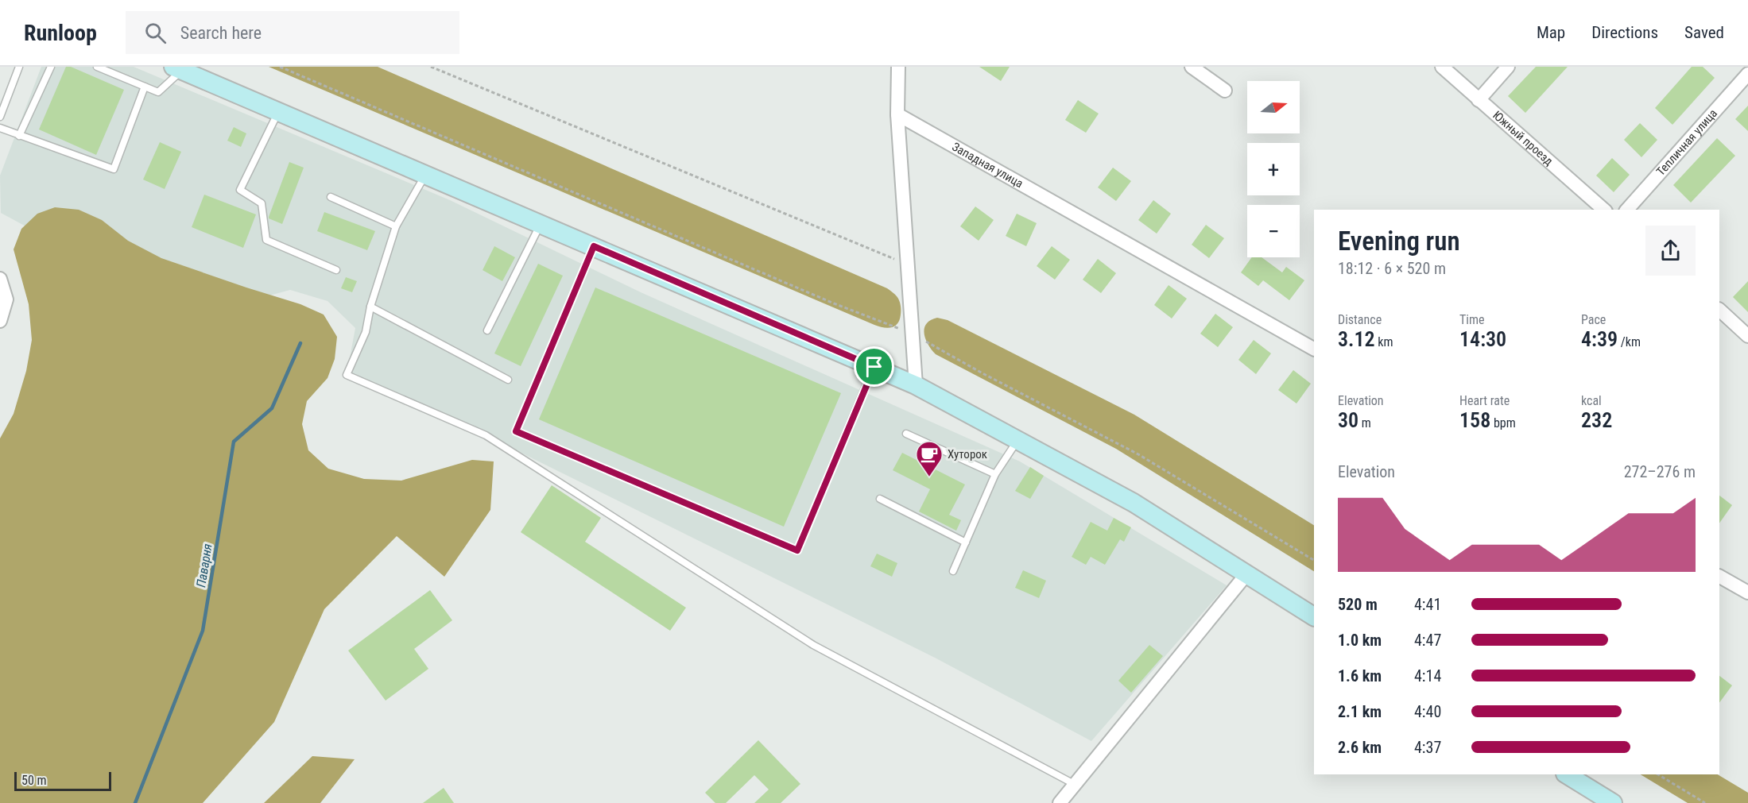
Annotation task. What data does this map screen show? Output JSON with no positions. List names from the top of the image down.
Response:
{
  "streets": {
    "street": ["Южный проезд", "Тепличная улица", "Западная улица"]
  },
  "water": ["Паварня"],
  "places": {
    "cafe": ["Хуторок"]
  },
  "scale_bar": "50 m",
  "north": "right",
  "page": {
    "header": "Runloop",
    "search": "Search here",
    "nav": ["Map", "Directions", "Saved"],
    "map_buttons": ["+", "−"],
    "heading": ["Evening run", "18:12 · 6 × 520 m"],
    "stats": [
      ["Distance", "3.12 km"],
      ["Time", "14:30"],
      ["Pace", "4:39 /km"],
      ["Elevation", "30 m"],
      ["Heart rate", "158 bpm"],
      ["kcal", "232"]
    ],
    "chart": ["Elevation", "272–276 m"],
    "list": [
      {
        "name": "520 m",
        "note": "4:41"
      },
      {
        "name": "1.0 km",
        "note": "4:47"
      },
      {
        "name": "1.6 km",
        "note": "4:14"
      },
      {
        "name": "2.1 km",
        "note": "4:40"
      },
      {
        "name": "2.6 km",
        "note": "4:37"
      }
    ],
    "scale": "50 m"
  }
}
